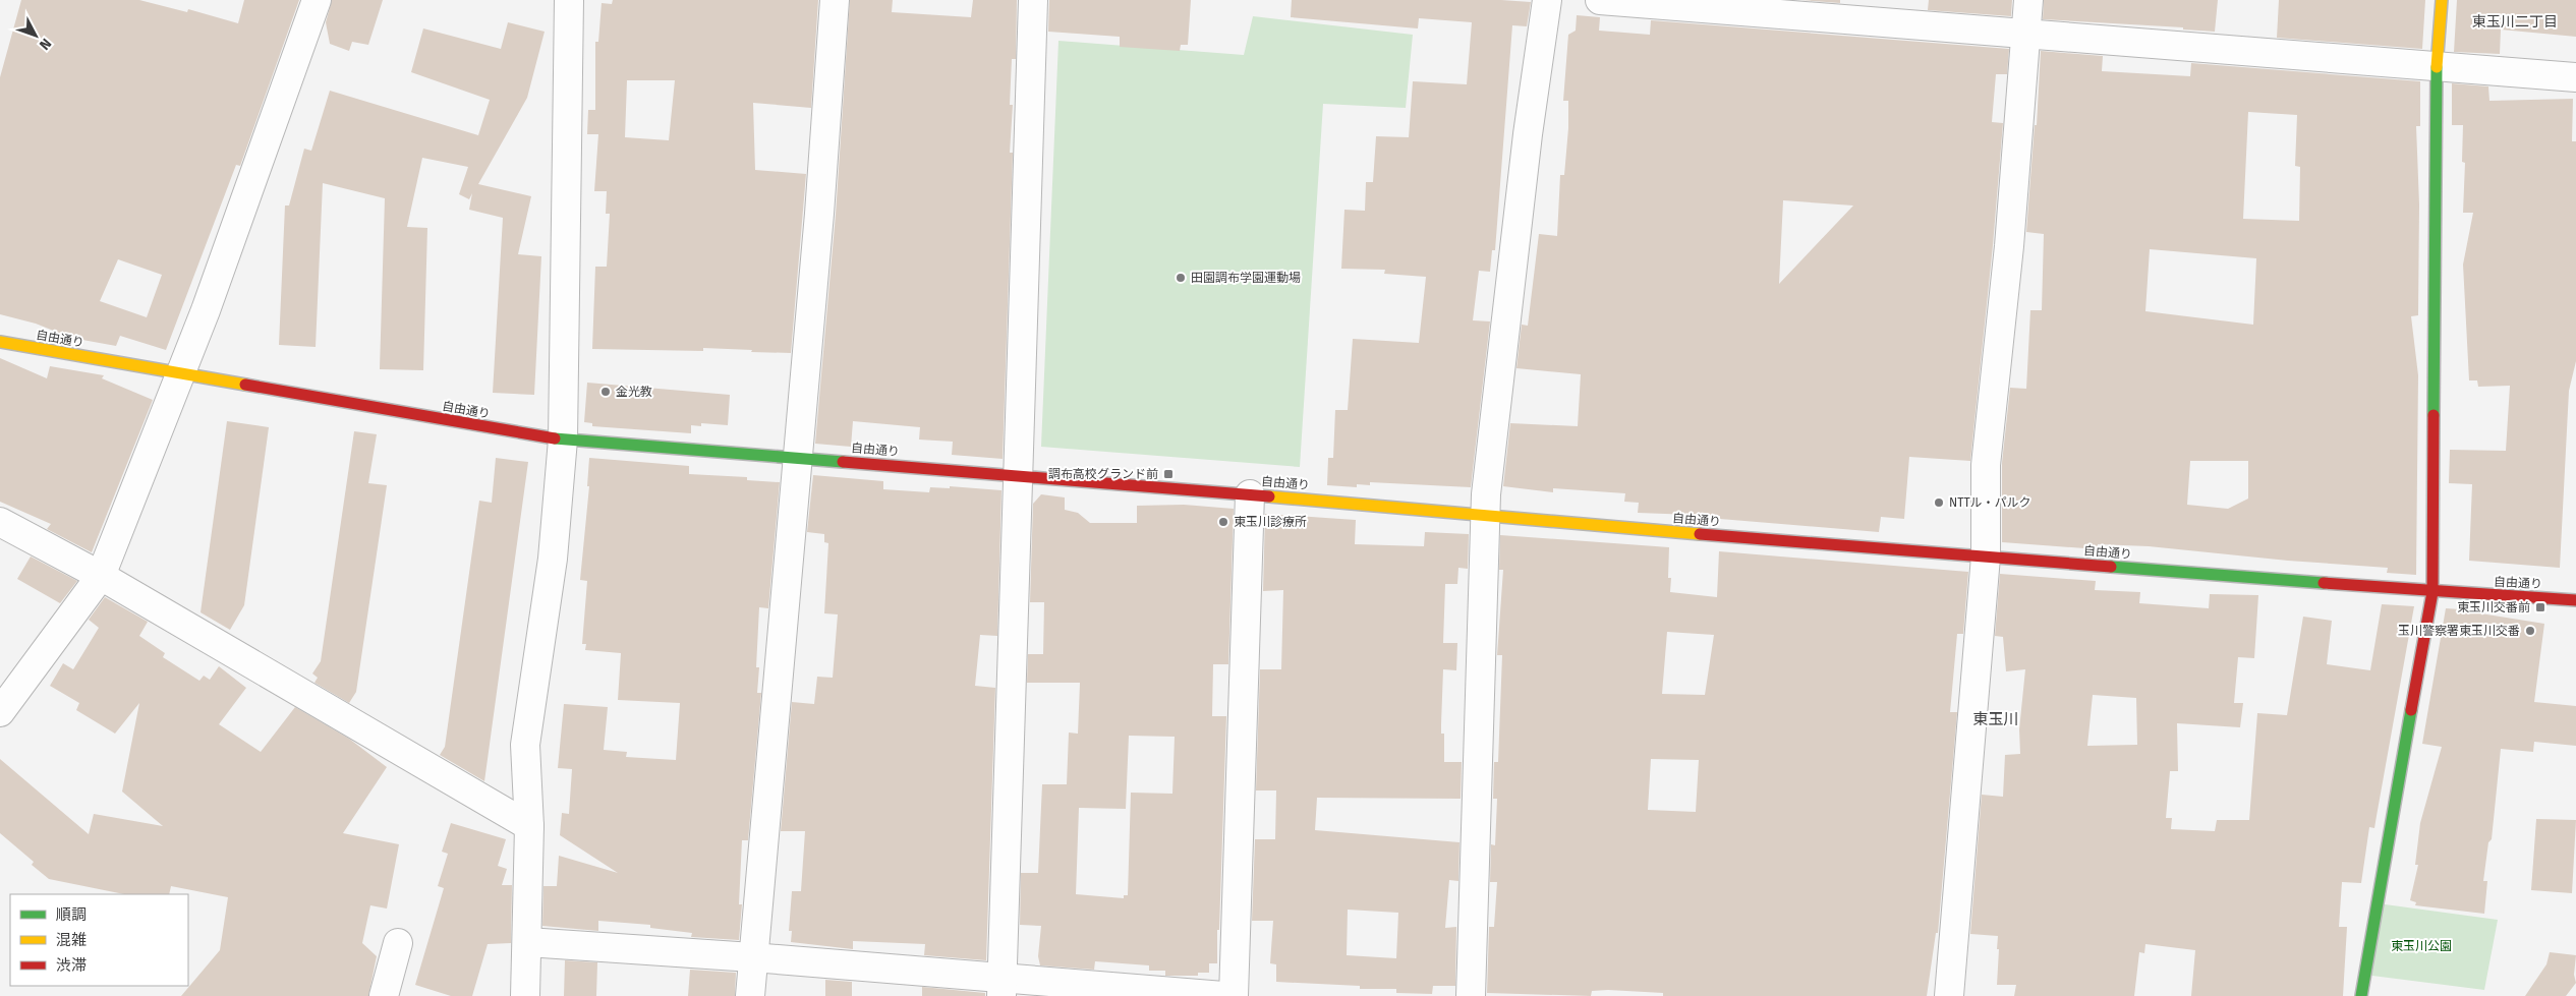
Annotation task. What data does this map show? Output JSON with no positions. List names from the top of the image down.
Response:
{
  "streets": {
    "street": ["自由通り"]
  },
  "districts": ["東玉川二丁目", "東玉川"],
  "parks": ["東玉川公園"],
  "places": {
    "other": [
      "田園調布学園運動場",
      "金光教",
      "NTTル・パルク",
      "東玉川診療所",
      "玉川警察署東玉川交番"
    ],
    "transit": ["調布高校グランド前", "東玉川交番前"]
  },
  "legend": ["順調", "混雑", "渋滞"],
  "north": "bottom right"
}
